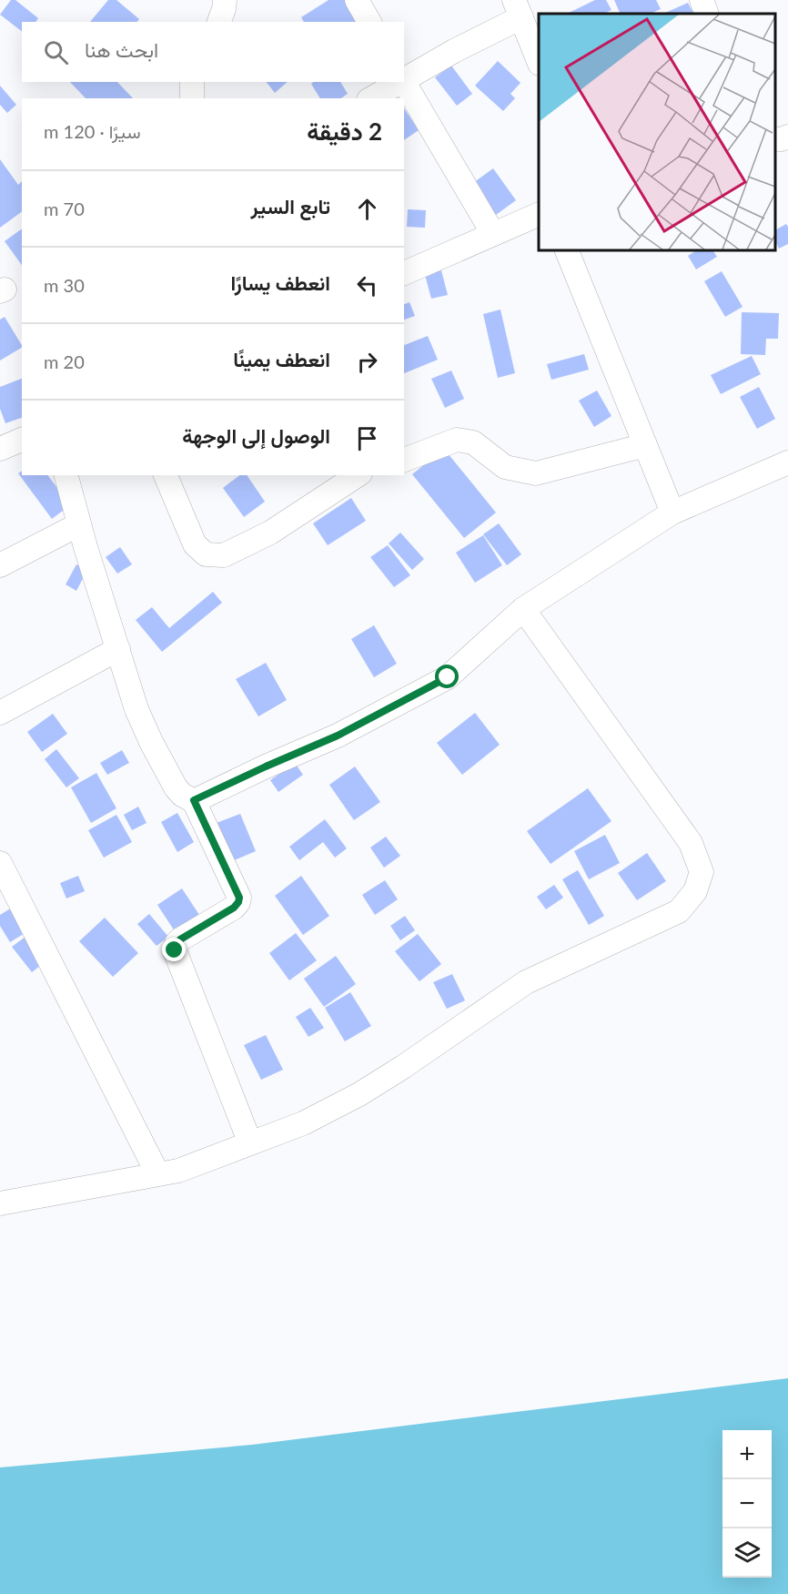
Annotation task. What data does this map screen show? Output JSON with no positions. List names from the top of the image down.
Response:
{
  "page": {
    "search": "ابحث هنا",
    "heading": ["2 دقيقة", "سيرًا · 120 m"],
    "list": [
      ["تابع السير", "70 m"],
      ["انعطف يسارًا", "30 m"],
      ["انعطف يمينًا", "20 m"],
      "الوصول إلى الوجهة"
    ],
    "map_buttons": ["+", "−"]
  }
}
